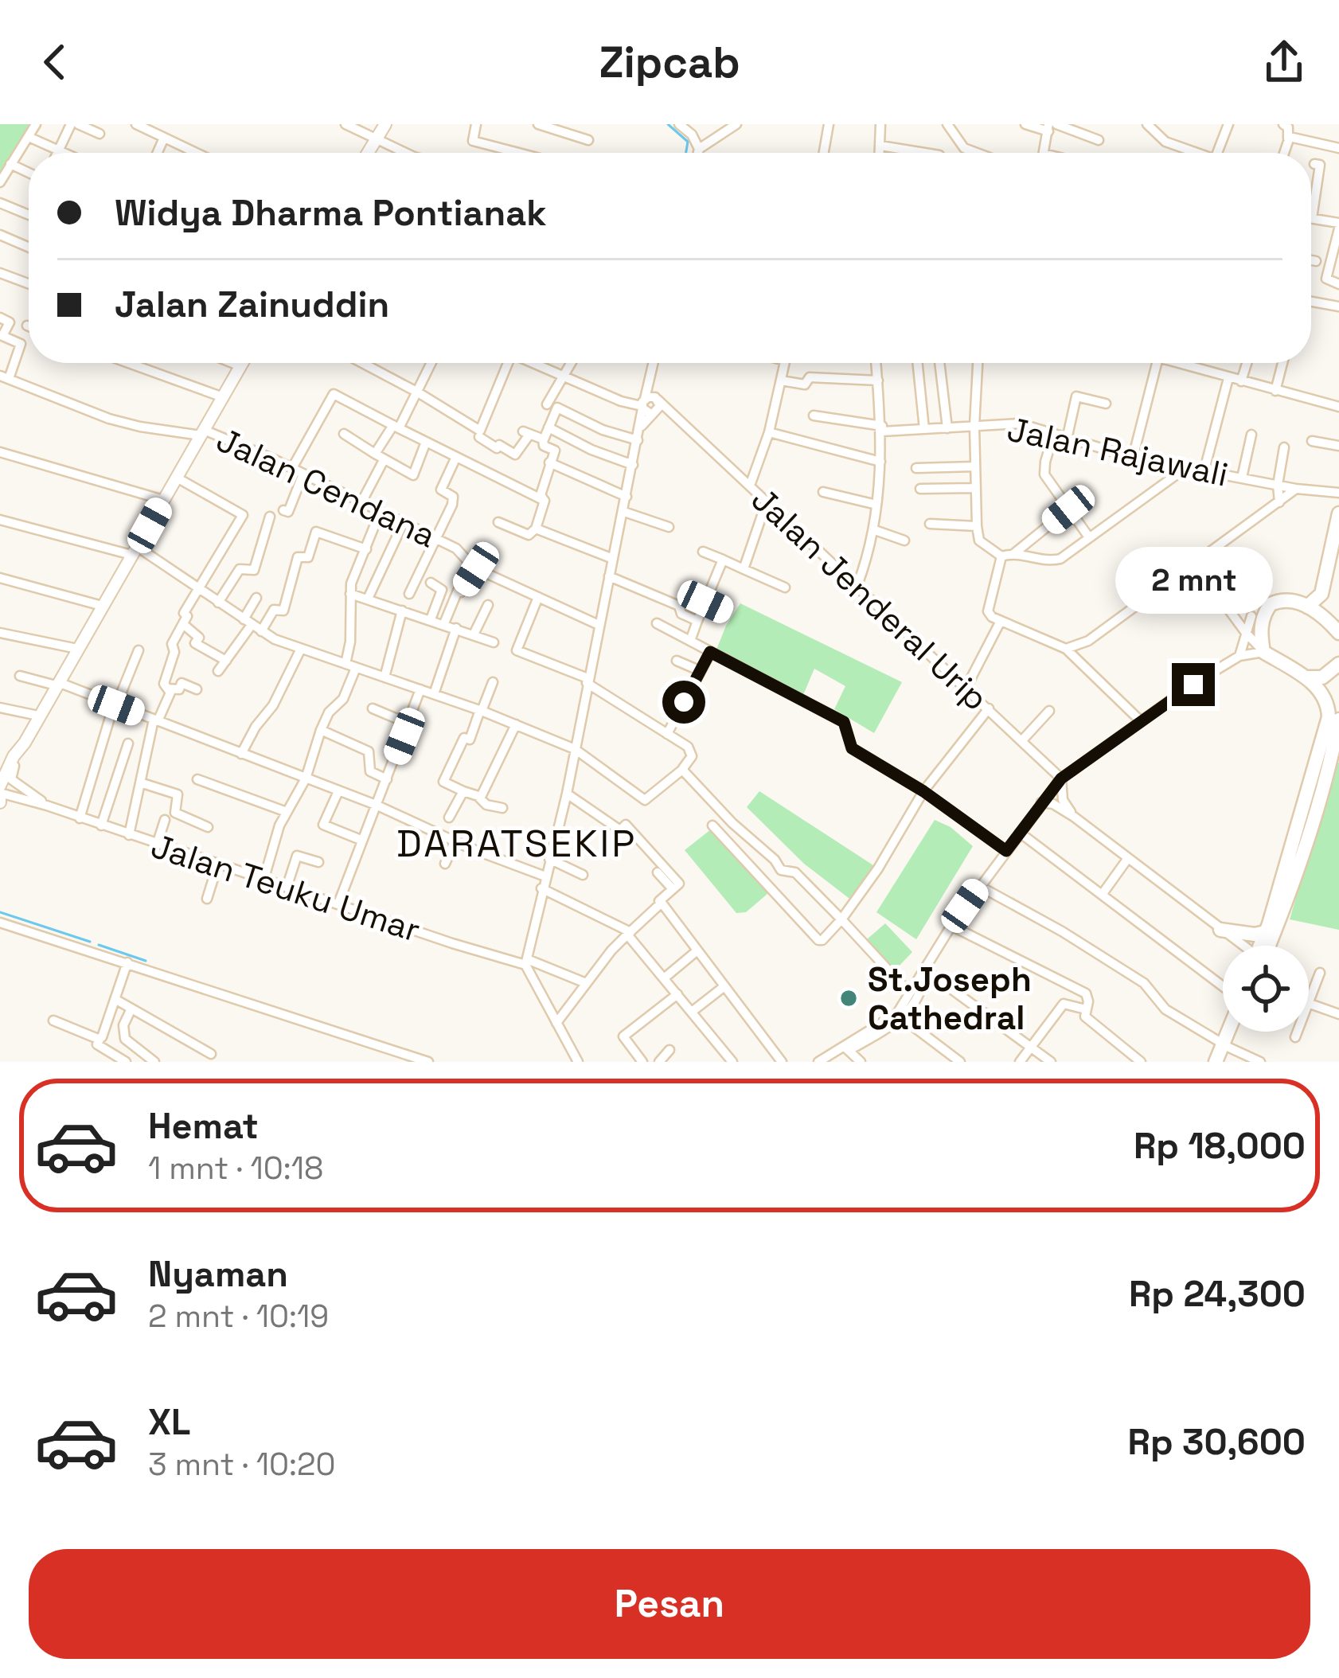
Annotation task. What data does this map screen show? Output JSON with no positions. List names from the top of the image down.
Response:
{
  "streets": {
    "street": [
      "Jalan Rajawali",
      "Jalan Cendana",
      "Jalan Jenderal Urip",
      "Jalan Teuku Umar"
    ]
  },
  "districts": ["DARATSEKIP"],
  "places": ["St.Joseph Cathedral"],
  "page": {
    "header": "Zipcab",
    "banner": ["Widya Dharma Pontianak", "Jalan Zainuddin"],
    "bubble": "2 mnt",
    "list": [
      {
        "name": "Hemat",
        "note": "1 mnt · 10:18",
        "value": "Rp 18,000"
      },
      {
        "name": "Nyaman",
        "note": "2 mnt · 10:19",
        "value": "Rp 24,300"
      },
      {
        "name": "XL",
        "note": "3 mnt · 10:20",
        "value": "Rp 30,600"
      }
    ],
    "buttons": "Pesan"
  }
}
